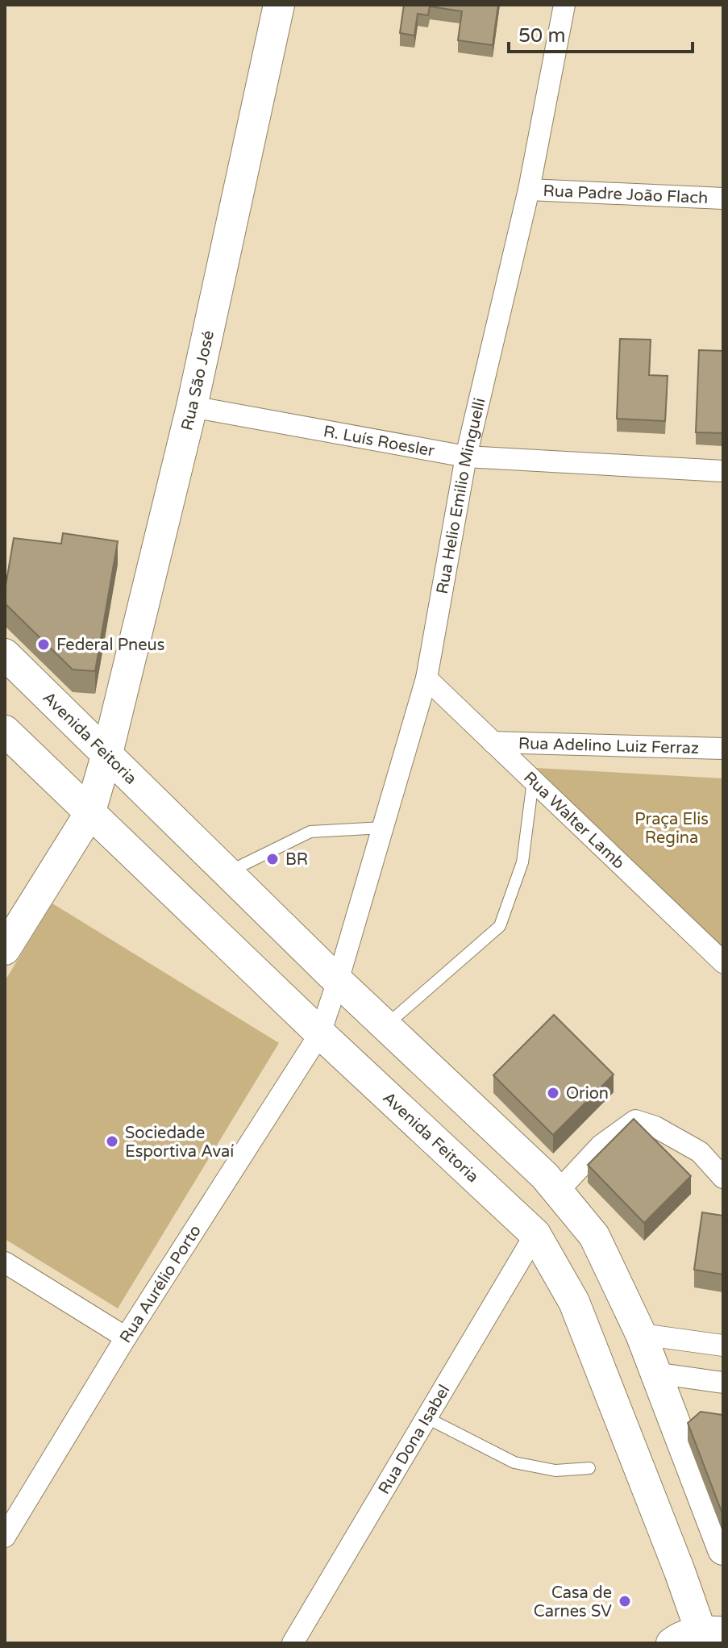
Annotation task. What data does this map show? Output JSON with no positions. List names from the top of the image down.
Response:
{
  "streets": {
    "main road": ["Rua São José", "Avenida Feitoria"],
    "street": [
      "Rua Padre João Flach",
      "R. Luís Roesler",
      "Rua Helio Emilio Minguelli",
      "Rua Adelino Luiz Ferraz",
      "Rua Walter Lamb",
      "Rua Aurélio Porto",
      "Rua Dona Isabel"
    ]
  },
  "crossings": [
    ["Rua Padre João Flach", "Rua Helio Emilio Minguelli"],
    ["Rua São José", "R. Luís Roesler"],
    ["Rua São José", "Avenida Feitoria"],
    ["R. Luís Roesler", "Rua Helio Emilio Minguelli"],
    ["Rua Helio Emilio Minguelli", "Avenida Feitoria"],
    ["Rua Helio Emilio Minguelli", "Rua Walter Lamb"],
    ["Rua Helio Emilio Minguelli", "Rua Aurélio Porto"],
    ["Avenida Feitoria", "Rua Aurélio Porto"],
    ["Avenida Feitoria", "Rua Dona Isabel"],
    ["Rua Adelino Luiz Ferraz", "Rua Walter Lamb"]
  ],
  "parks": ["Praça Elis Regina"],
  "places": [
    "Federal Pneus",
    "BR",
    "Orion",
    "Sociedade Esportiva Avaí",
    "Casa de Carnes SV"
  ],
  "scale_bar": "50 m"
}
